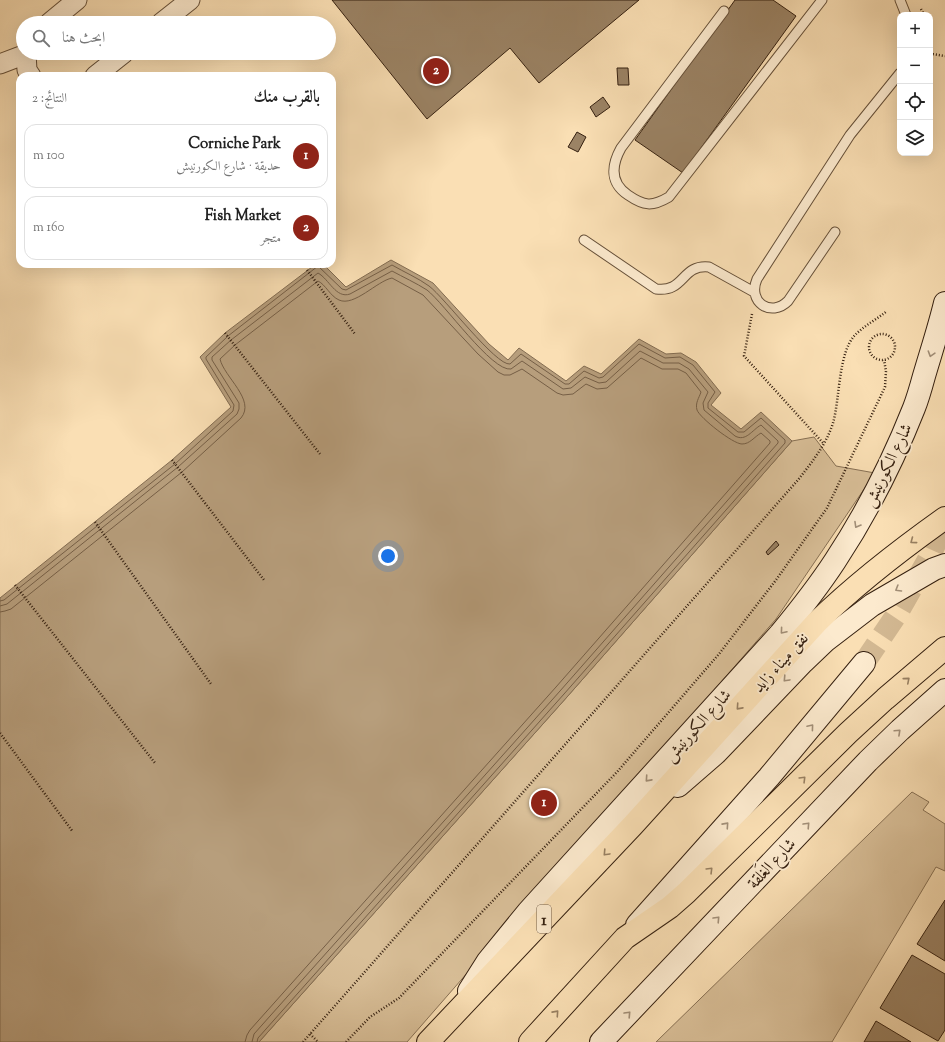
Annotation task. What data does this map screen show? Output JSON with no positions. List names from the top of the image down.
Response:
{
  "streets": {
    "highway": ["شارع الكورنيش", "نفق ميناء زايد", "1"],
    "street": ["شارع الغَلقة"]
  },
  "crossings": [
    ["شارع الكورنيش", "نفق ميناء زايد"]
  ],
  "page": {
    "map_buttons": ["+", "−"],
    "search": "ابحث هنا",
    "pins": ["2", "1"],
    "heading": ["بالقرب منك", "النتائج: 2"],
    "list": [
      {
        "mark": "1",
        "name": "Corniche Park",
        "note": "حديقة · شارع الكورنيش",
        "value": "100 m"
      },
      {
        "mark": "2",
        "name": "Fish Market",
        "note": "متجر",
        "value": "160 m"
      }
    ]
  }
}
